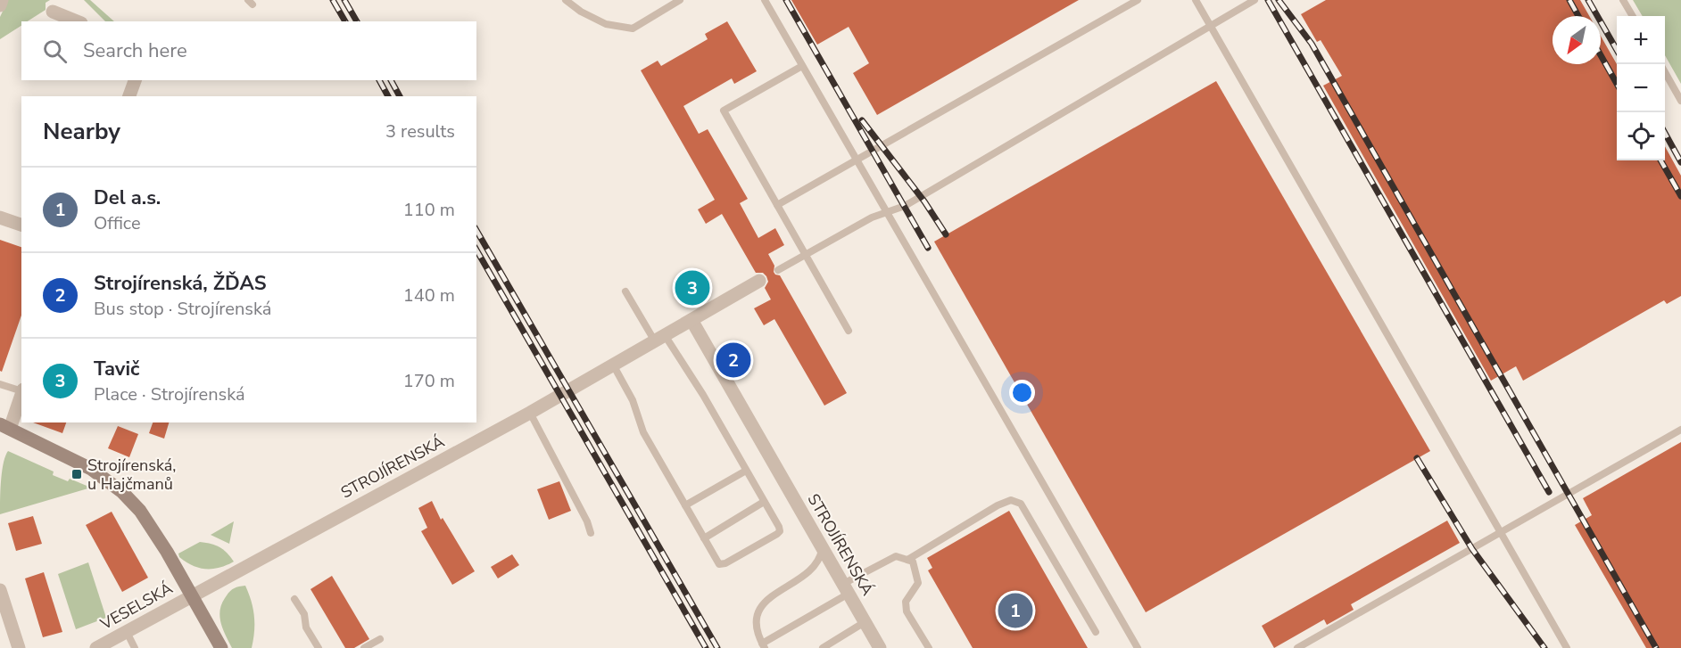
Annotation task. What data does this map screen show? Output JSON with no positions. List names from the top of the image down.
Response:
{
  "streets": {
    "street": ["STROJÍRENSKÁ", "VESELSKÁ"]
  },
  "crossings": [
    ["STROJÍRENSKÁ", "VESELSKÁ"]
  ],
  "places": {
    "transit": ["Strojírenská, u Hajčmanů"]
  },
  "north": "bottom left",
  "page": {
    "map_buttons": ["+", "−"],
    "search": "Search here",
    "heading": ["Nearby", "3 results"],
    "list": [
      {
        "mark": "1",
        "name": "Del a.s.",
        "note": "Office",
        "value": "110 m"
      },
      {
        "mark": "2",
        "name": "Strojírenská, ŽĎAS",
        "note": "Bus stop · Strojírenská",
        "value": "140 m"
      },
      {
        "mark": "3",
        "name": "Tavič",
        "note": "Place · Strojírenská",
        "value": "170 m"
      }
    ],
    "pins": ["3", "2", "1"]
  }
}
